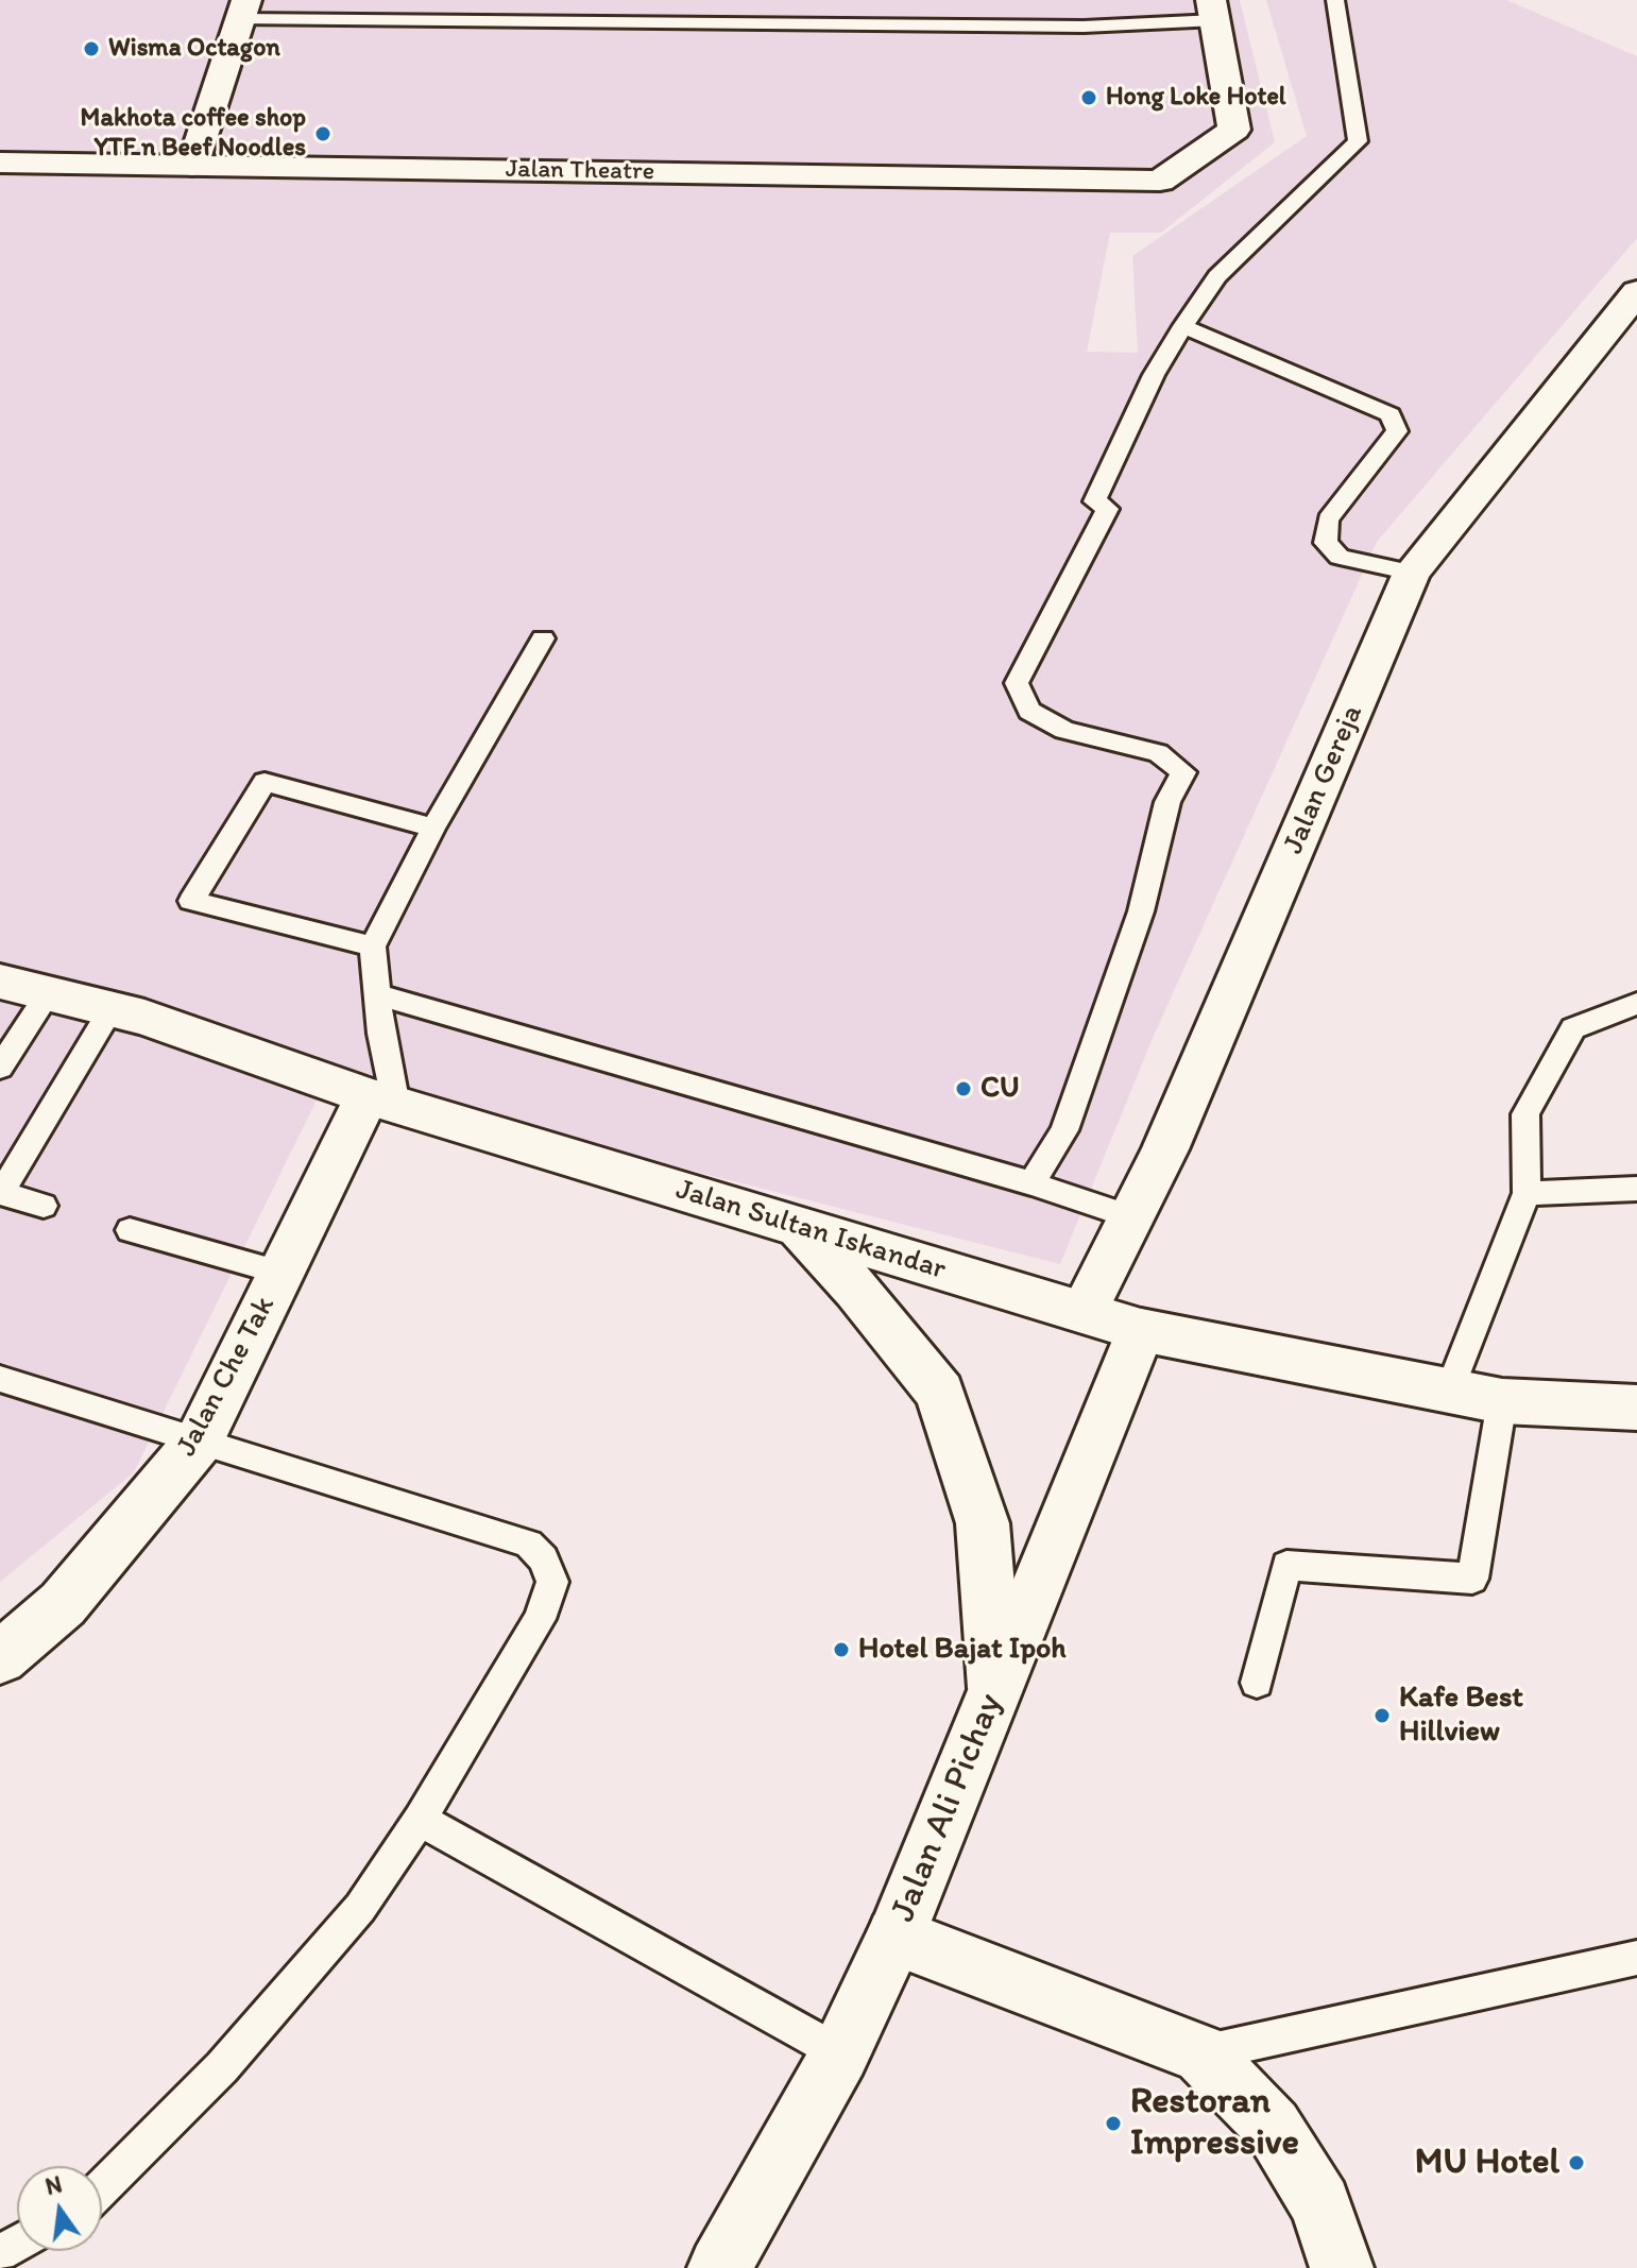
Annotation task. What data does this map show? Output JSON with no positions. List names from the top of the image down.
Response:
{
  "streets": {
    "main road": [
      "Jalan Theatre",
      "Jalan Gereja",
      "Jalan Sultan Iskandar",
      "Jalan Che Tak",
      "Jalan Ali Pichay"
    ]
  },
  "crossings": [
    ["Jalan Gereja", "Jalan Sultan Iskandar"],
    ["Jalan Sultan Iskandar", "Jalan Che Tak"],
    ["Jalan Sultan Iskandar", "Jalan Ali Pichay"]
  ],
  "places": [
    "Wisma Octagon",
    "Hong Loke Hotel",
    "Makhota coffee shop YTF n Beef Noodles",
    "CU",
    "Hotel Bajat Ipoh",
    "Kafe Best Hillview",
    "Restoran Impressive",
    "MU Hotel"
  ],
  "north": "top"
}
